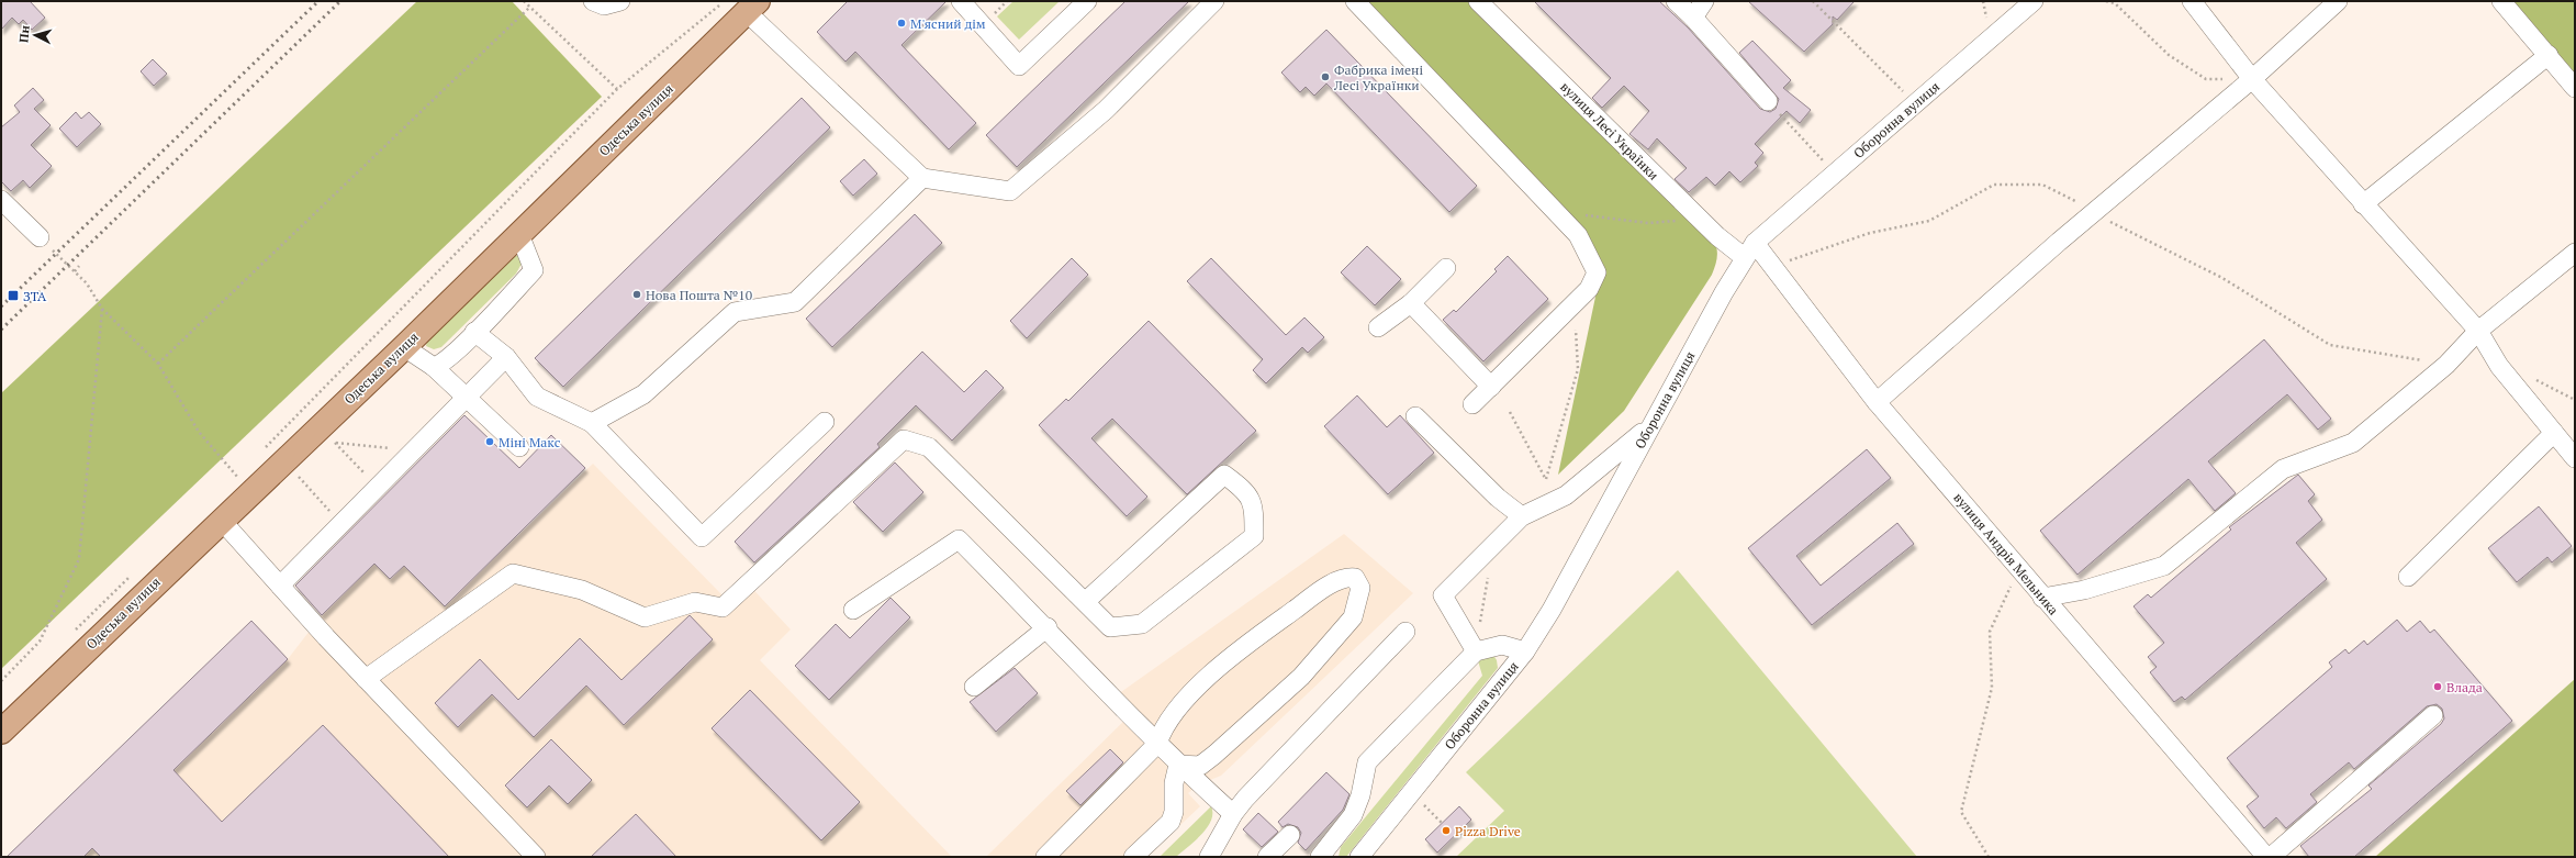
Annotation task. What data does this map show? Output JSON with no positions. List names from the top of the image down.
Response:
{
  "streets": {
    "main road": ["Одеська вулиця"],
    "street": ["Оборонна вулиця", "вулиця Лесі Українки", "вулиця Андрія Мельника"]
  },
  "crossings": [
    ["Оборонна вулиця", "вулиця Лесі Українки"],
    ["Оборонна вулиця", "вулиця Андрія Мельника"]
  ],
  "places": {
    "other": [
      "М'ясний дім",
      "Фабрика імені Лесі Українки",
      "Нова Пошта №10",
      "Міні Макс",
      "Влада",
      "Pizza Drive"
    ],
    "transit": ["ЗТА"]
  },
  "north": "left"
}
